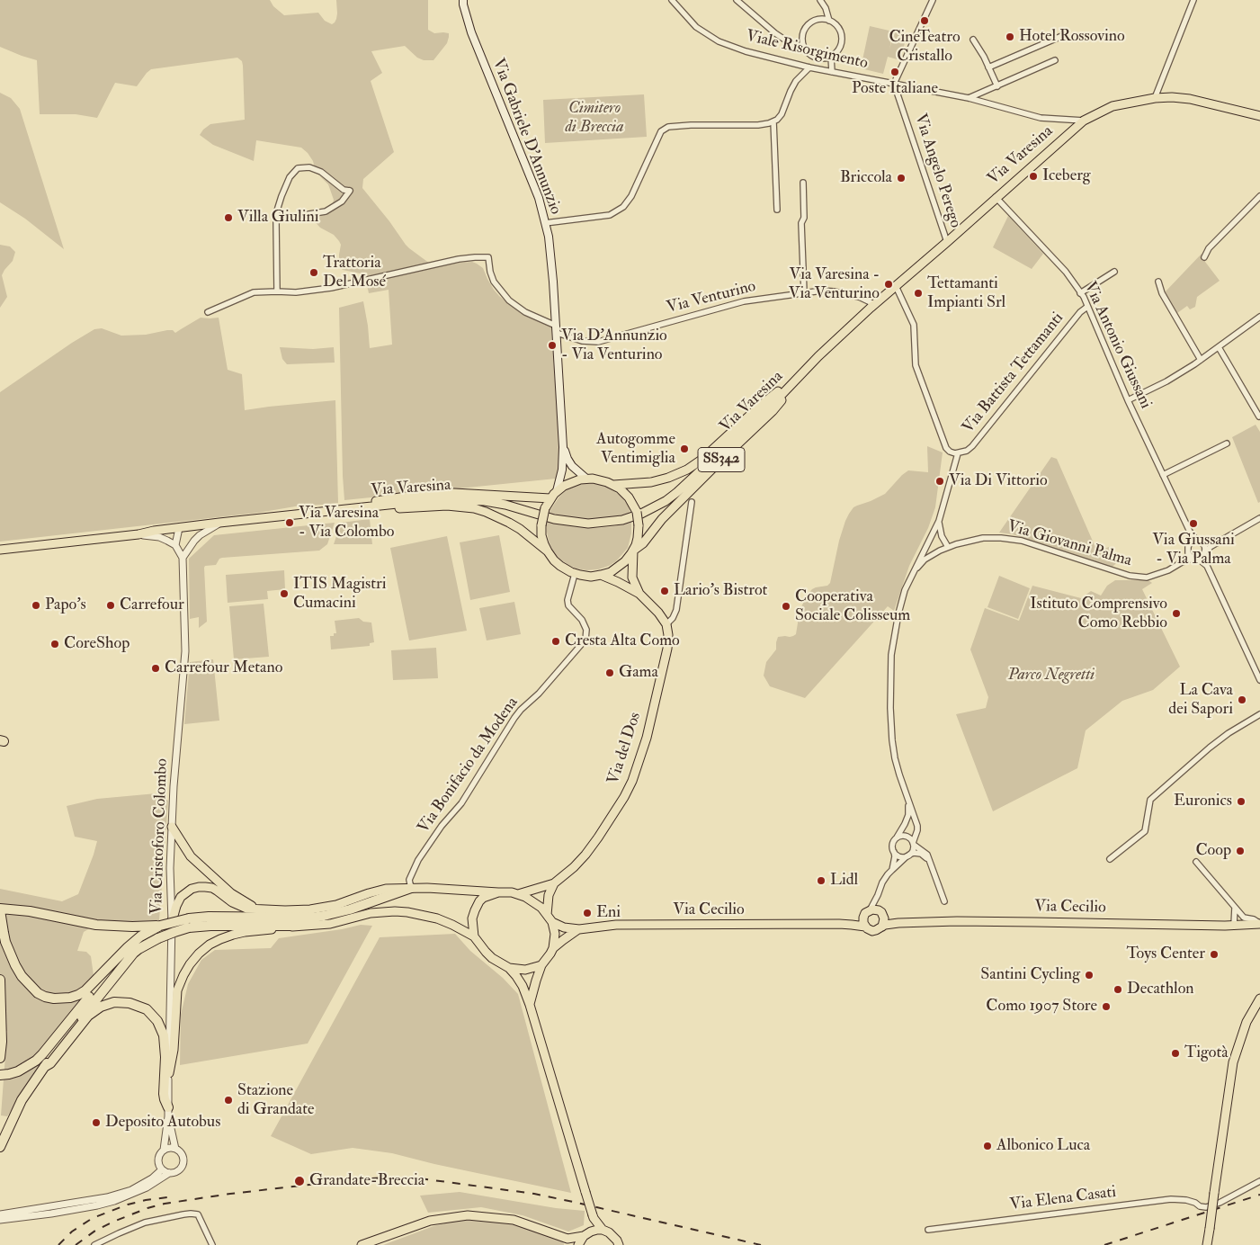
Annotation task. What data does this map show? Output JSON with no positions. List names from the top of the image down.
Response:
{
  "streets": {
    "main road": [
      "Via Gabriele D'Annunzio",
      "Via Varesina",
      "SS342",
      "Via del Dos",
      "Via Cecilio"
    ],
    "street": [
      "Viale Risorgimento",
      "Via Angelo Perego",
      "Via Venturino",
      "Via Antonio Giussani",
      "Via Battista Tettamanti",
      "Via Giovanni Palma",
      "Via Bonifacio da Modena",
      "Via Cristoforo Colombo",
      "Via Elena Casati"
    ]
  },
  "crossings": [
    ["Viale Risorgimento", "Via Varesina"],
    ["Viale Risorgimento", "Via Angelo Perego"],
    ["Via Gabriele D'Annunzio", "Via Venturino"],
    ["Via Gabriele D'Annunzio", "SS342"],
    ["Via Gabriele D'Annunzio", "Via Bonifacio da Modena"],
    ["Via Varesina", "Via Angelo Perego"],
    ["Via Varesina", "Via Venturino"],
    ["Via Varesina", "Via Antonio Giussani"],
    ["Via Varesina", "SS342"],
    ["Via Antonio Giussani", "Via Battista Tettamanti"],
    ["Via Antonio Giussani", "Via Giovanni Palma"],
    ["SS342", "Via Bonifacio da Modena"],
    ["Via del Dos", "Via Cecilio"],
    ["Via Bonifacio da Modena", "Via Cecilio"],
    ["Via Cristoforo Colombo", "Via Cecilio"]
  ],
  "parks": ["Cimitero di Breccia", "Parco Negretti"],
  "places": [
    "CineTeatro Cristallo",
    "Hotel Rossovino",
    "Poste Italiane",
    "Iceberg",
    "Briccola",
    "Villa Giulini",
    "Trattoria Del Mosé",
    "Via Varesina - Via Venturino",
    "Tettamanti Impianti Srl",
    "Via D'Annunzio - Via Venturino",
    "Autogomme Ventimiglia",
    "Via Di Vittorio",
    "Via Varesina - Via Colombo",
    "Via Giussani - Via Palma",
    "Lario's Bistrot",
    "ITIS Magistri Cumacini",
    "Papo's",
    "Carrefour",
    "Cooperativa Sociale Colisseum",
    "Istituto Comprensivo Como Rebbio",
    "Cresta Alta Como",
    "CoreShop",
    "Carrefour Metano",
    "Gama",
    "La Cava dei Sapori",
    "Euronics",
    "Coop",
    "Lidl",
    "Eni",
    "Toys Center",
    "Santini Cycling",
    "Decathlon",
    "Como 1907 Store",
    "Tigotà",
    "Stazione di Grandate",
    "Deposito Autobus",
    "Albonico Luca",
    "Grandate-Breccia"
  ]
}
